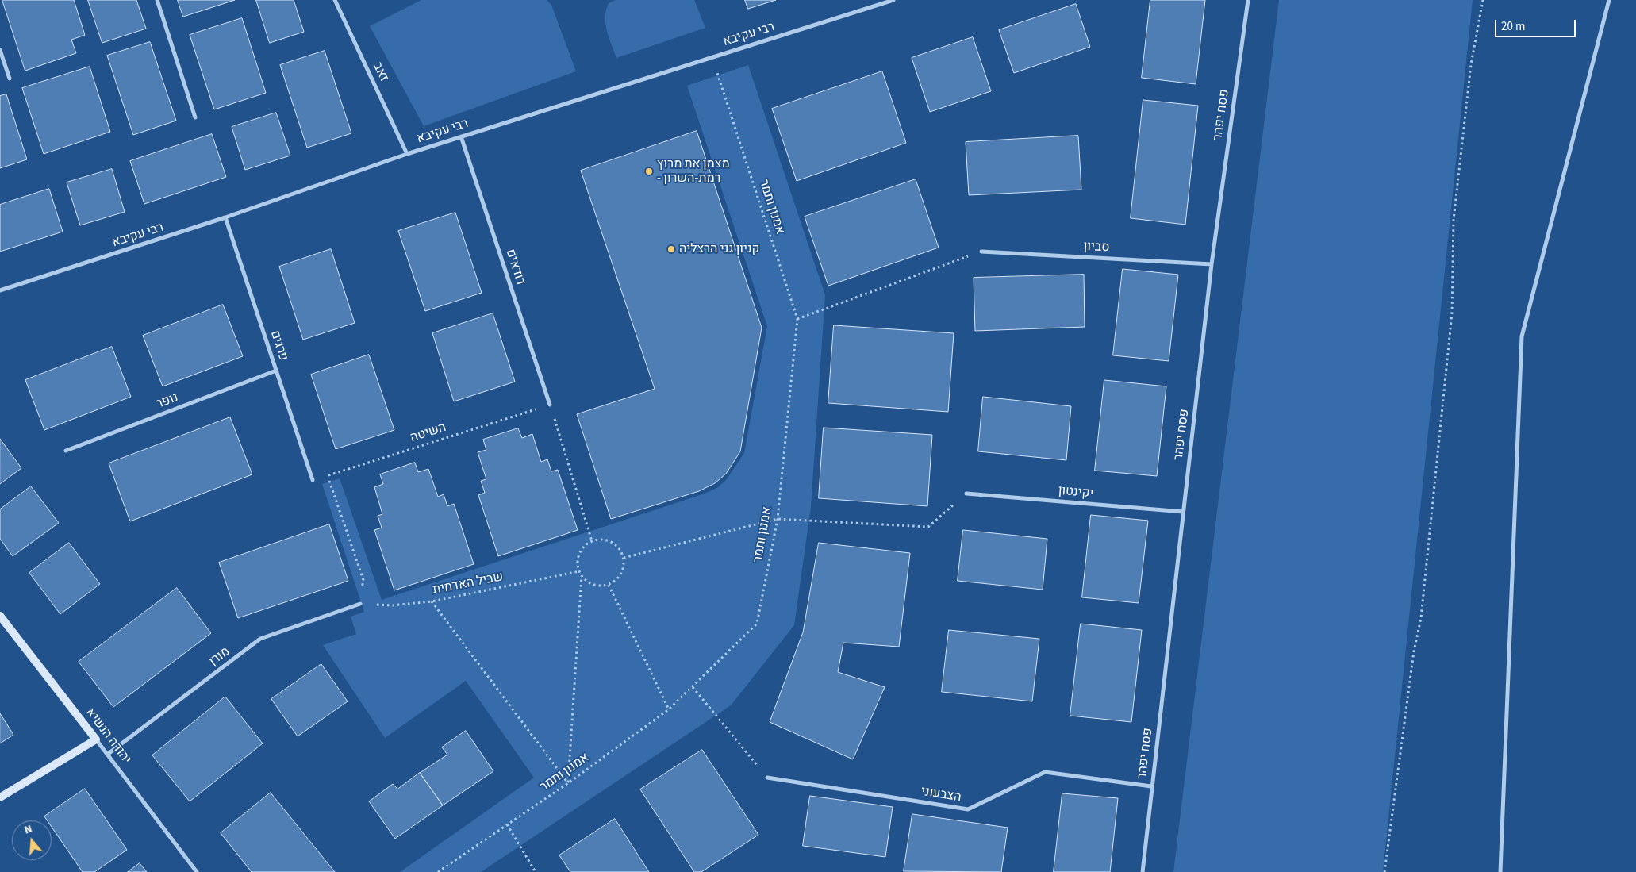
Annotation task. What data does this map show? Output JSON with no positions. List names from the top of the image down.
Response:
{
  "streets": {
    "street": [
      "רבי עקיבא",
      "זאב",
      "פסח יפהר",
      "סביון",
      "דודאים",
      "פרגים",
      "נופר",
      "יקינטון",
      "מורן",
      "יהודה הנשיא",
      "הצבעוני"
    ],
    "path": ["אמנון ותמר", "השיטה", "שביל האדמית"]
  },
  "crossings": [
    ["רבי עקיבא", "זאב"],
    ["רבי עקיבא", "אמנון ותמר"],
    ["רבי עקיבא", "דודאים"],
    ["רבי עקיבא", "פרגים"],
    ["פסח יפהר", "סביון"],
    ["פסח יפהר", "יקינטון"],
    ["פסח יפהר", "הצבעוני"],
    ["דודאים", "השיטה"],
    ["פרגים", "נופר"],
    ["השיטה", "שביל האדמית"],
    ["השיטה", "מורן"],
    ["שביל האדמית", "מורן"],
    ["מורן", "יהודה הנשיא"]
  ],
  "places": ["מצמן את מרוץ - רמת-השרון", "קניון גני הרצליה"],
  "scale_bar": "20 m",
  "north": "top"
}
